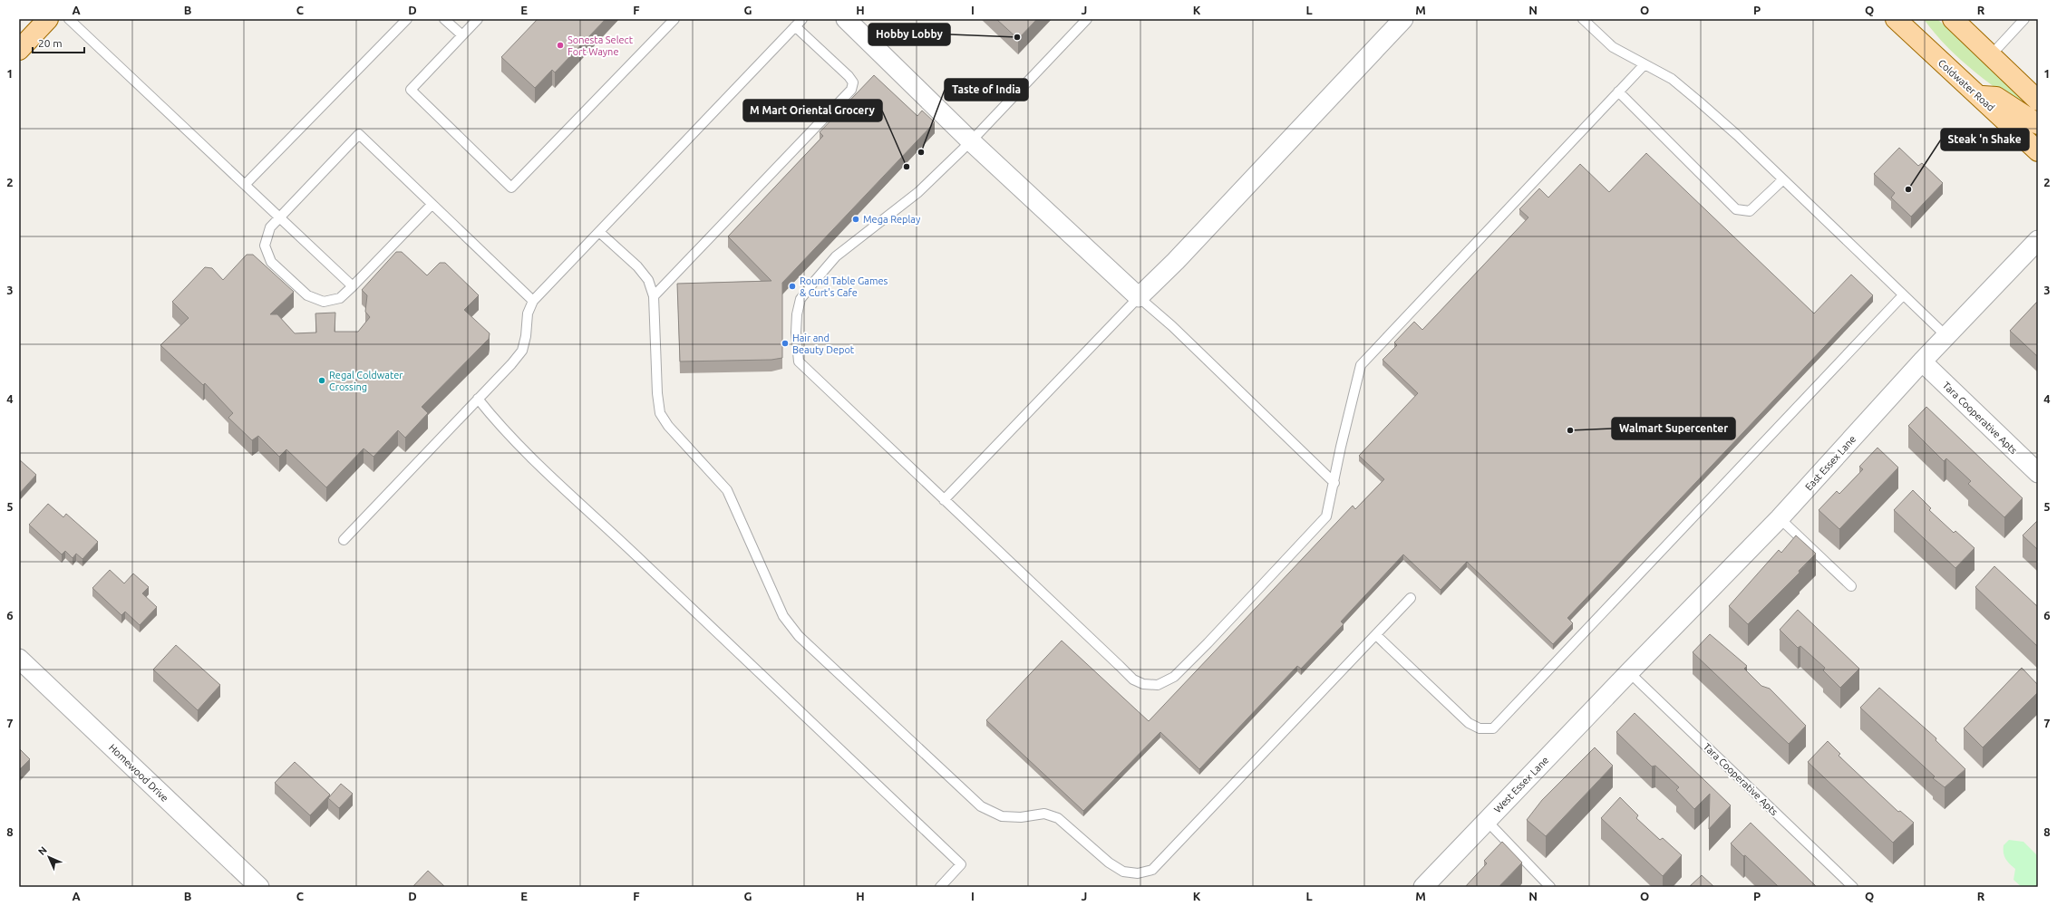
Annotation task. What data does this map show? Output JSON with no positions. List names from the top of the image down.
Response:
{
  "streets": {
    "main road": ["Coldwater Road"],
    "street": [
      "Tara Cooperative Apts",
      "East Essex Lane",
      "Homewood Drive",
      "West Essex Lane"
    ]
  },
  "crossings": [
    ["Tara Cooperative Apts", "East Essex Lane"],
    ["Tara Cooperative Apts", "West Essex Lane"],
    ["East Essex Lane", "West Essex Lane"]
  ],
  "places": [
    "Hobby Lobby",
    "Sonesta Select Fort Wayne",
    "Taste of India",
    "M Mart Oriental Grocery",
    "Steak 'n Shake",
    "Mega Replay",
    "Round Table Games & Curt's Cafe",
    "Hair and Beauty Depot",
    "Regal Coldwater Crossing",
    "Walmart Supercenter"
  ],
  "scale_bar": "20 m",
  "north": "top left",
  "grid": {
    "columns": [
      "A",
      "B",
      "C",
      "D",
      "E",
      "F",
      "G",
      "H",
      "I",
      "J",
      "K",
      "L",
      "M",
      "N",
      "O",
      "P",
      "Q",
      "R"
    ],
    "rows": [
      "1",
      "2",
      "3",
      "4",
      "5",
      "6",
      "7",
      "8"
    ]
  }
}
